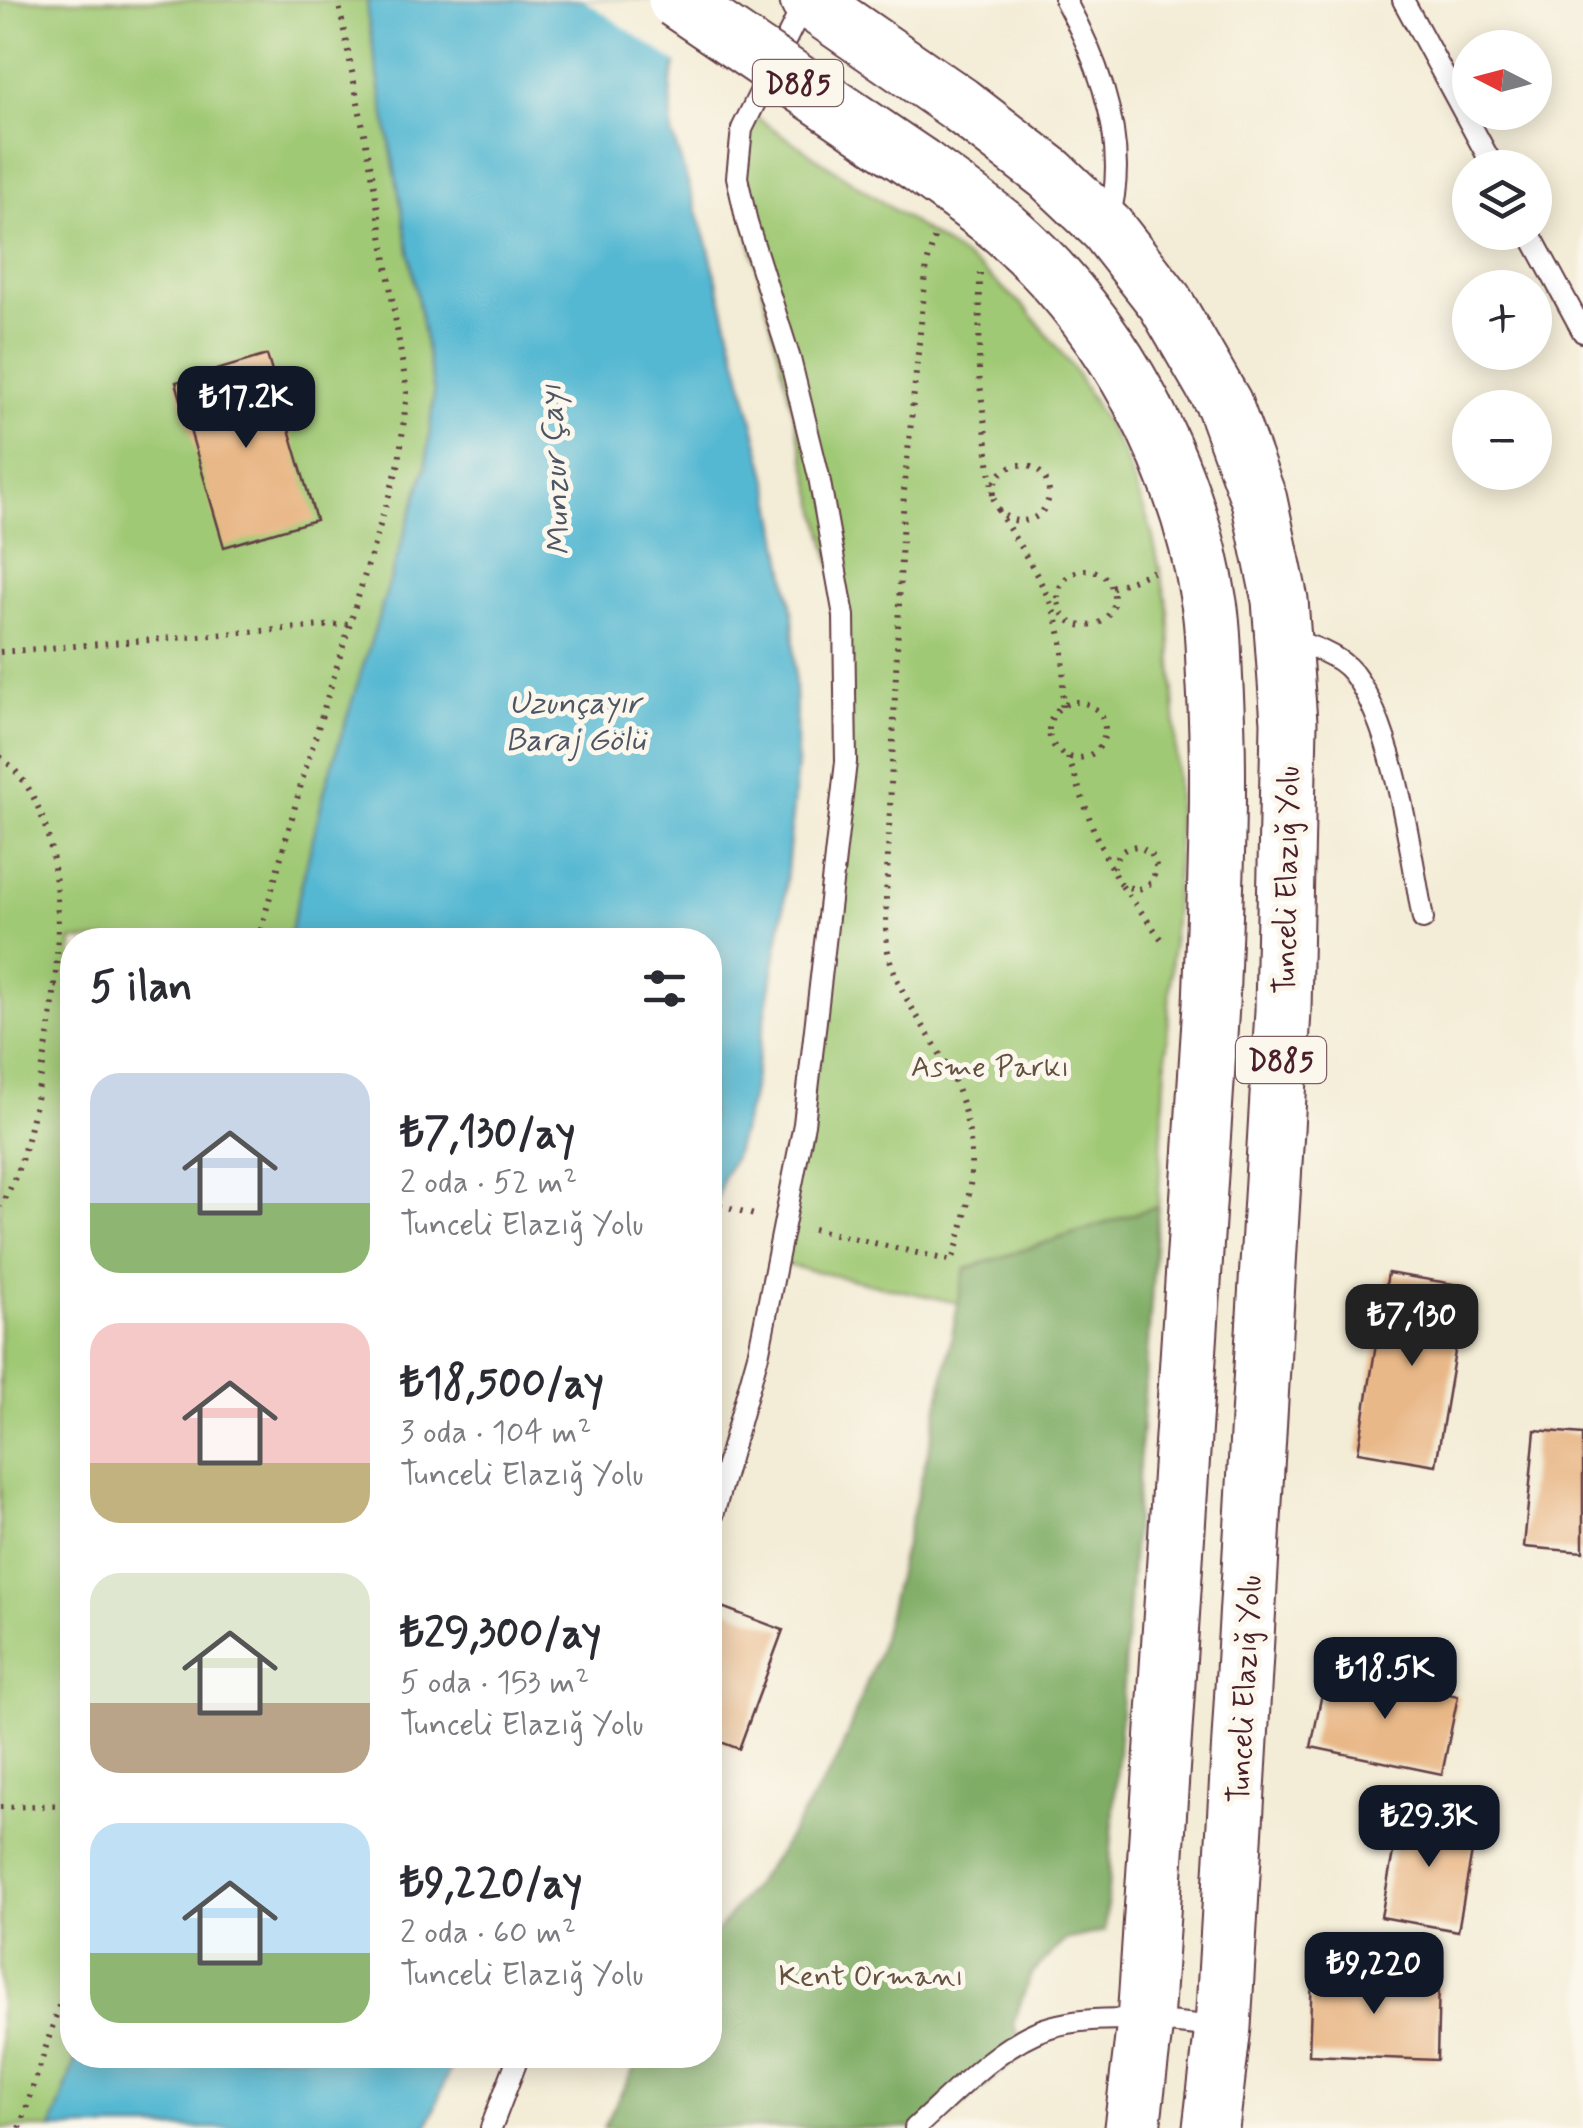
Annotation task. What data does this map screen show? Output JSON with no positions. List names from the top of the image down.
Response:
{
  "streets": {
    "main road": ["D885", "Tunceli Elazığ Yolu"]
  },
  "water": ["Munzur Çayı", "Uzunçayır Baraj Gölü"],
  "parks": ["Asme Parkı", "Kent Ormanı"],
  "north": "left",
  "page": {
    "map_buttons": ["+", "−"],
    "price": [
      "₺17.2K",
      "₺7,130",
      "₺18.5K",
      "₺29.3K",
      "₺9,220"
    ],
    "heading": "5 ilan",
    "list": [
      {
        "name": "₺7,130/ay",
        "note": "2 oda · 52 m² · Tunceli Elazığ Yolu"
      },
      {
        "name": "₺18,500/ay",
        "note": "3 oda · 104 m² · Tunceli Elazığ Yolu"
      },
      {
        "name": "₺29,300/ay",
        "note": "5 oda · 153 m² · Tunceli Elazığ Yolu"
      },
      {
        "name": "₺9,220/ay",
        "note": "2 oda · 60 m² · Tunceli Elazığ Yolu"
      }
    ]
  }
}
